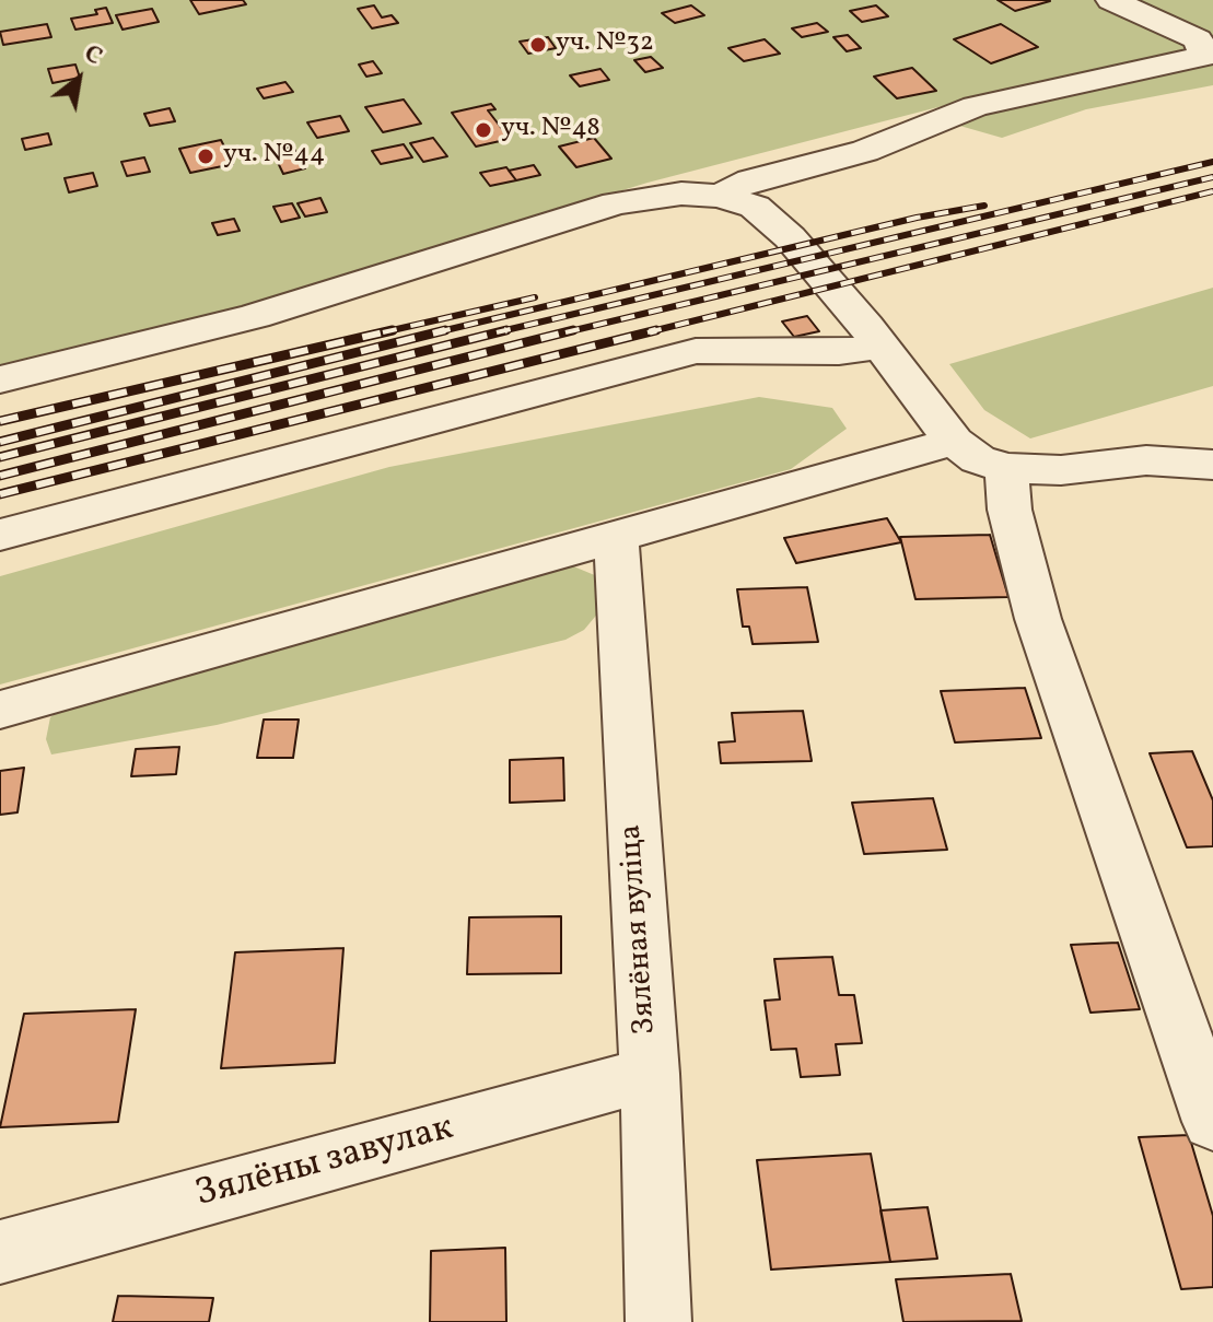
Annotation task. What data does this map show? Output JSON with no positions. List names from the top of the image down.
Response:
{
  "streets": {
    "street": ["Зялёная вуліца", "Зялёны завулак"]
  },
  "crossings": [
    ["Зялёная вуліца", "Зялёны завулак"]
  ],
  "places": ["уч. №32", "уч. №48", "уч. №44"],
  "north": "top right"
}
